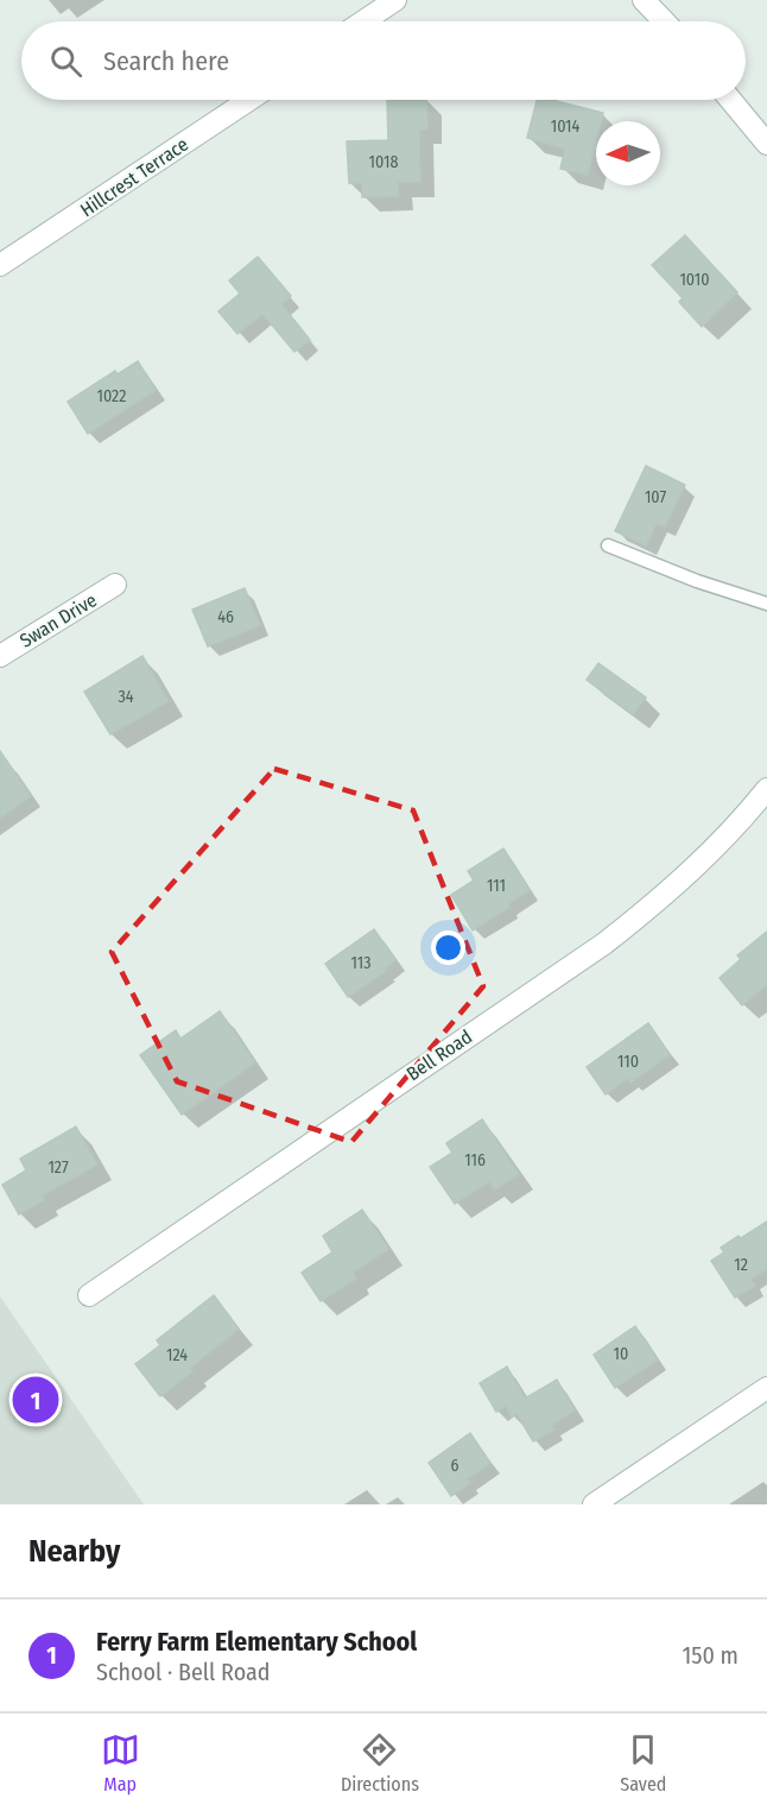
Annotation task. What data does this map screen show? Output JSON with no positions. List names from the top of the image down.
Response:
{
  "streets": {
    "street": ["Hillcrest Terrace", "Swan Drive", "Bell Road"]
  },
  "house_numbers": [
    "1014",
    "1018",
    "1010",
    "1022",
    "107",
    "46",
    "34",
    "111",
    "113",
    "110",
    "116",
    "127",
    "12",
    "10",
    "124",
    "6"
  ],
  "north": "left",
  "page": {
    "search": "Search here",
    "pins": "1",
    "heading": "Nearby",
    "list": [
      {
        "mark": "1",
        "name": "Ferry Farm Elementary School",
        "note": "School · Bell Road",
        "value": "150 m"
      }
    ],
    "nav": ["Map", "Directions", "Saved"]
  }
}
